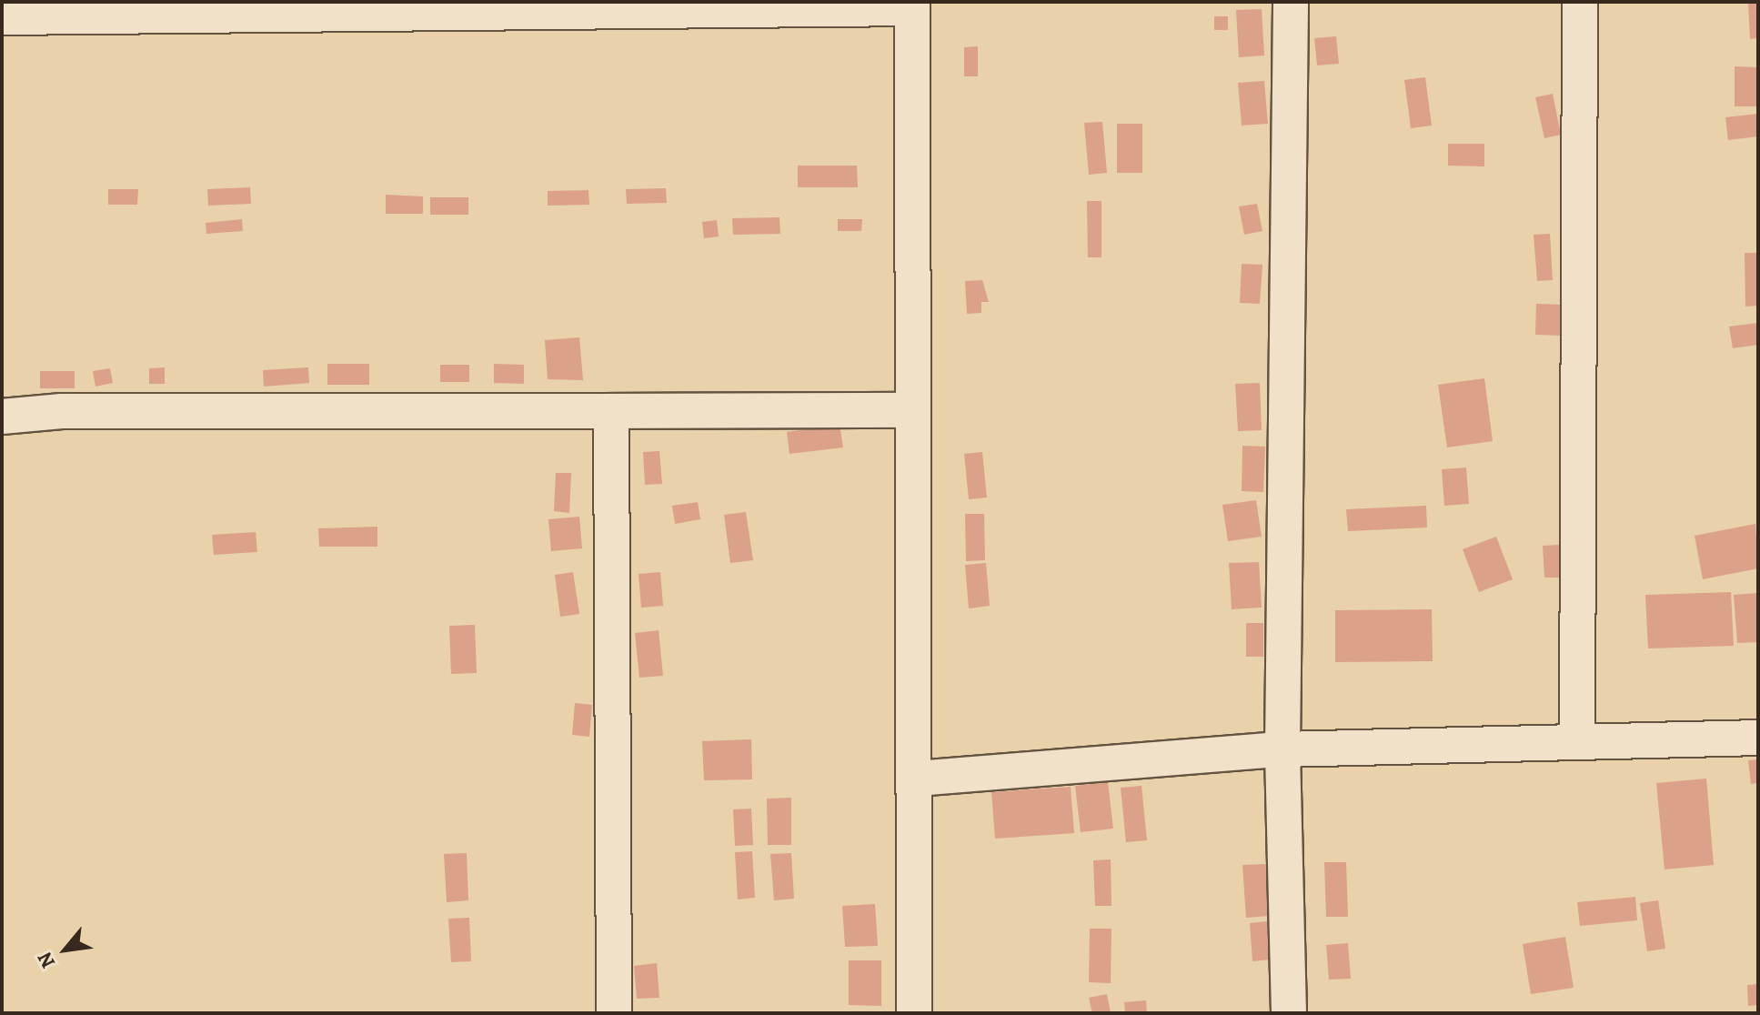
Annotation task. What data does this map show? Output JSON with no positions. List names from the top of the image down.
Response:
{
  "north": "bottom left"
}
